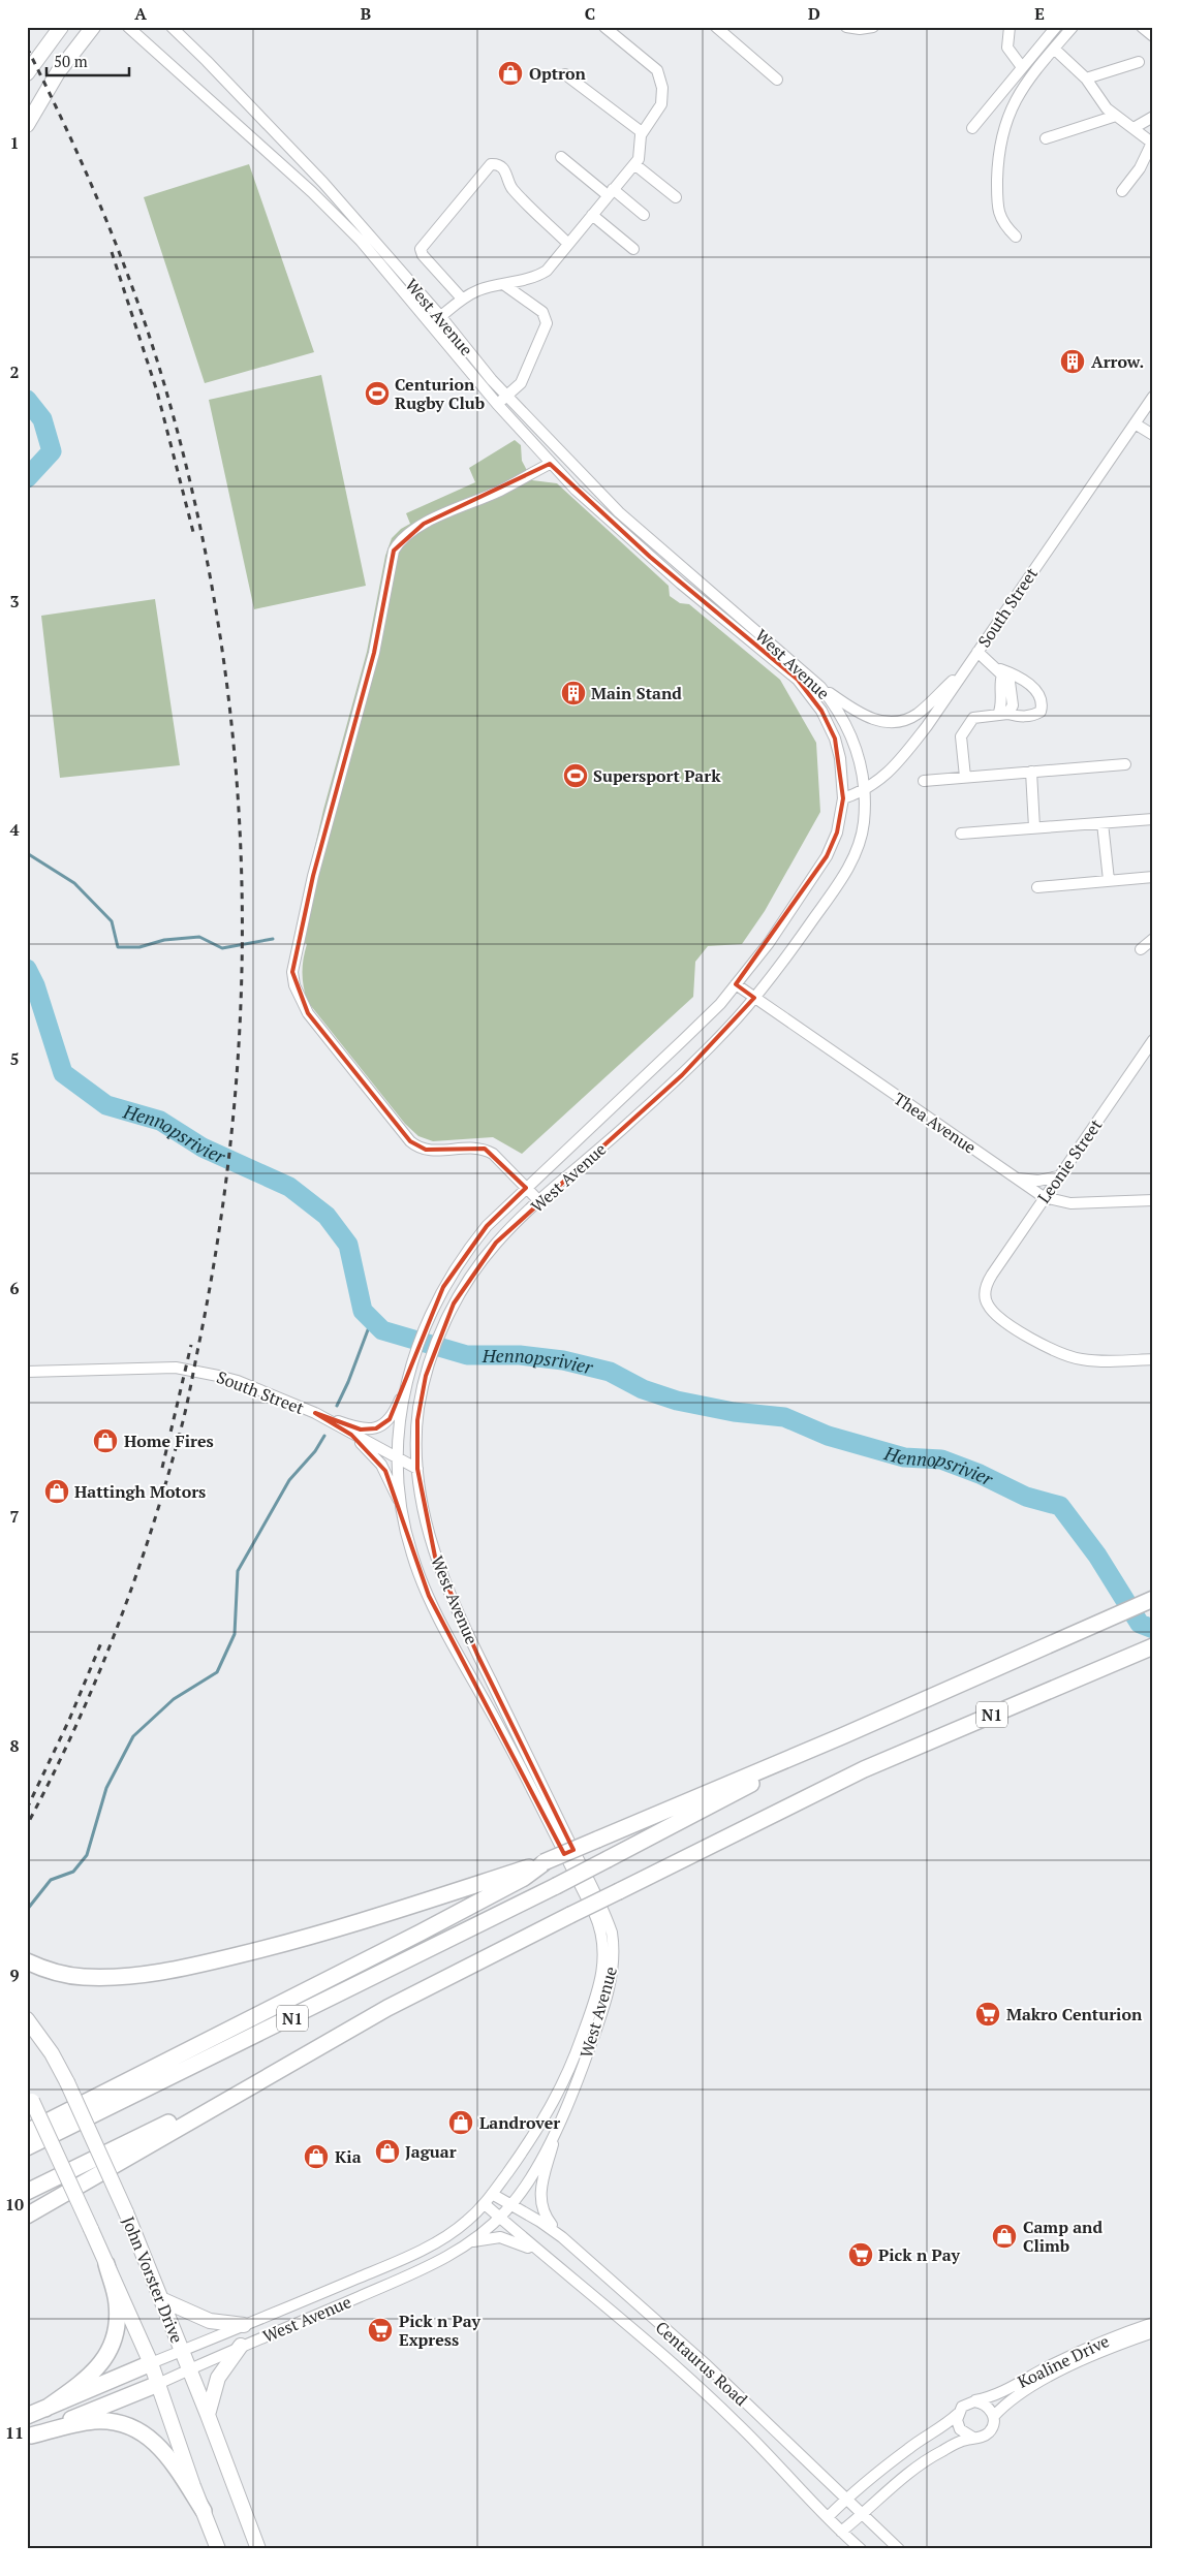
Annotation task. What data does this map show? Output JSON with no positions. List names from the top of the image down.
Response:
{
  "streets": {
    "highway": ["N1"],
    "main road": ["John Vorster Drive"],
    "street": [
      "West Avenue",
      "South Street",
      "Thea Avenue",
      "Leonie Street",
      "Koaline Drive",
      "Centaurus Road"
    ]
  },
  "crossings": [
    ["West Avenue", "South Street"],
    ["West Avenue", "Thea Avenue"],
    ["West Avenue", "John Vorster Drive"],
    ["West Avenue", "Centaurus Road"],
    ["Thea Avenue", "Leonie Street"]
  ],
  "water": ["Hennopsrivier"],
  "places": {
    "shop": [
      "Optron",
      "Home Fires",
      "Hattingh Motors",
      "Landrover",
      "Jaguar",
      "Kia",
      "Camp and Climb"
    ],
    "building": ["Arrow.", "Main Stand"],
    "sports": ["Centurion Rugby Club", "Supersport Park"],
    "supermarket": ["Makro Centurion", "Pick n Pay", "Pick n Pay Express"]
  },
  "scale_bar": "50 m",
  "grid": {
    "columns": [
      "A",
      "B",
      "C",
      "D",
      "E"
    ],
    "rows": [
      "1",
      "2",
      "3",
      "4",
      "5",
      "6",
      "7",
      "8",
      "9",
      "10",
      "11"
    ]
  }
}
